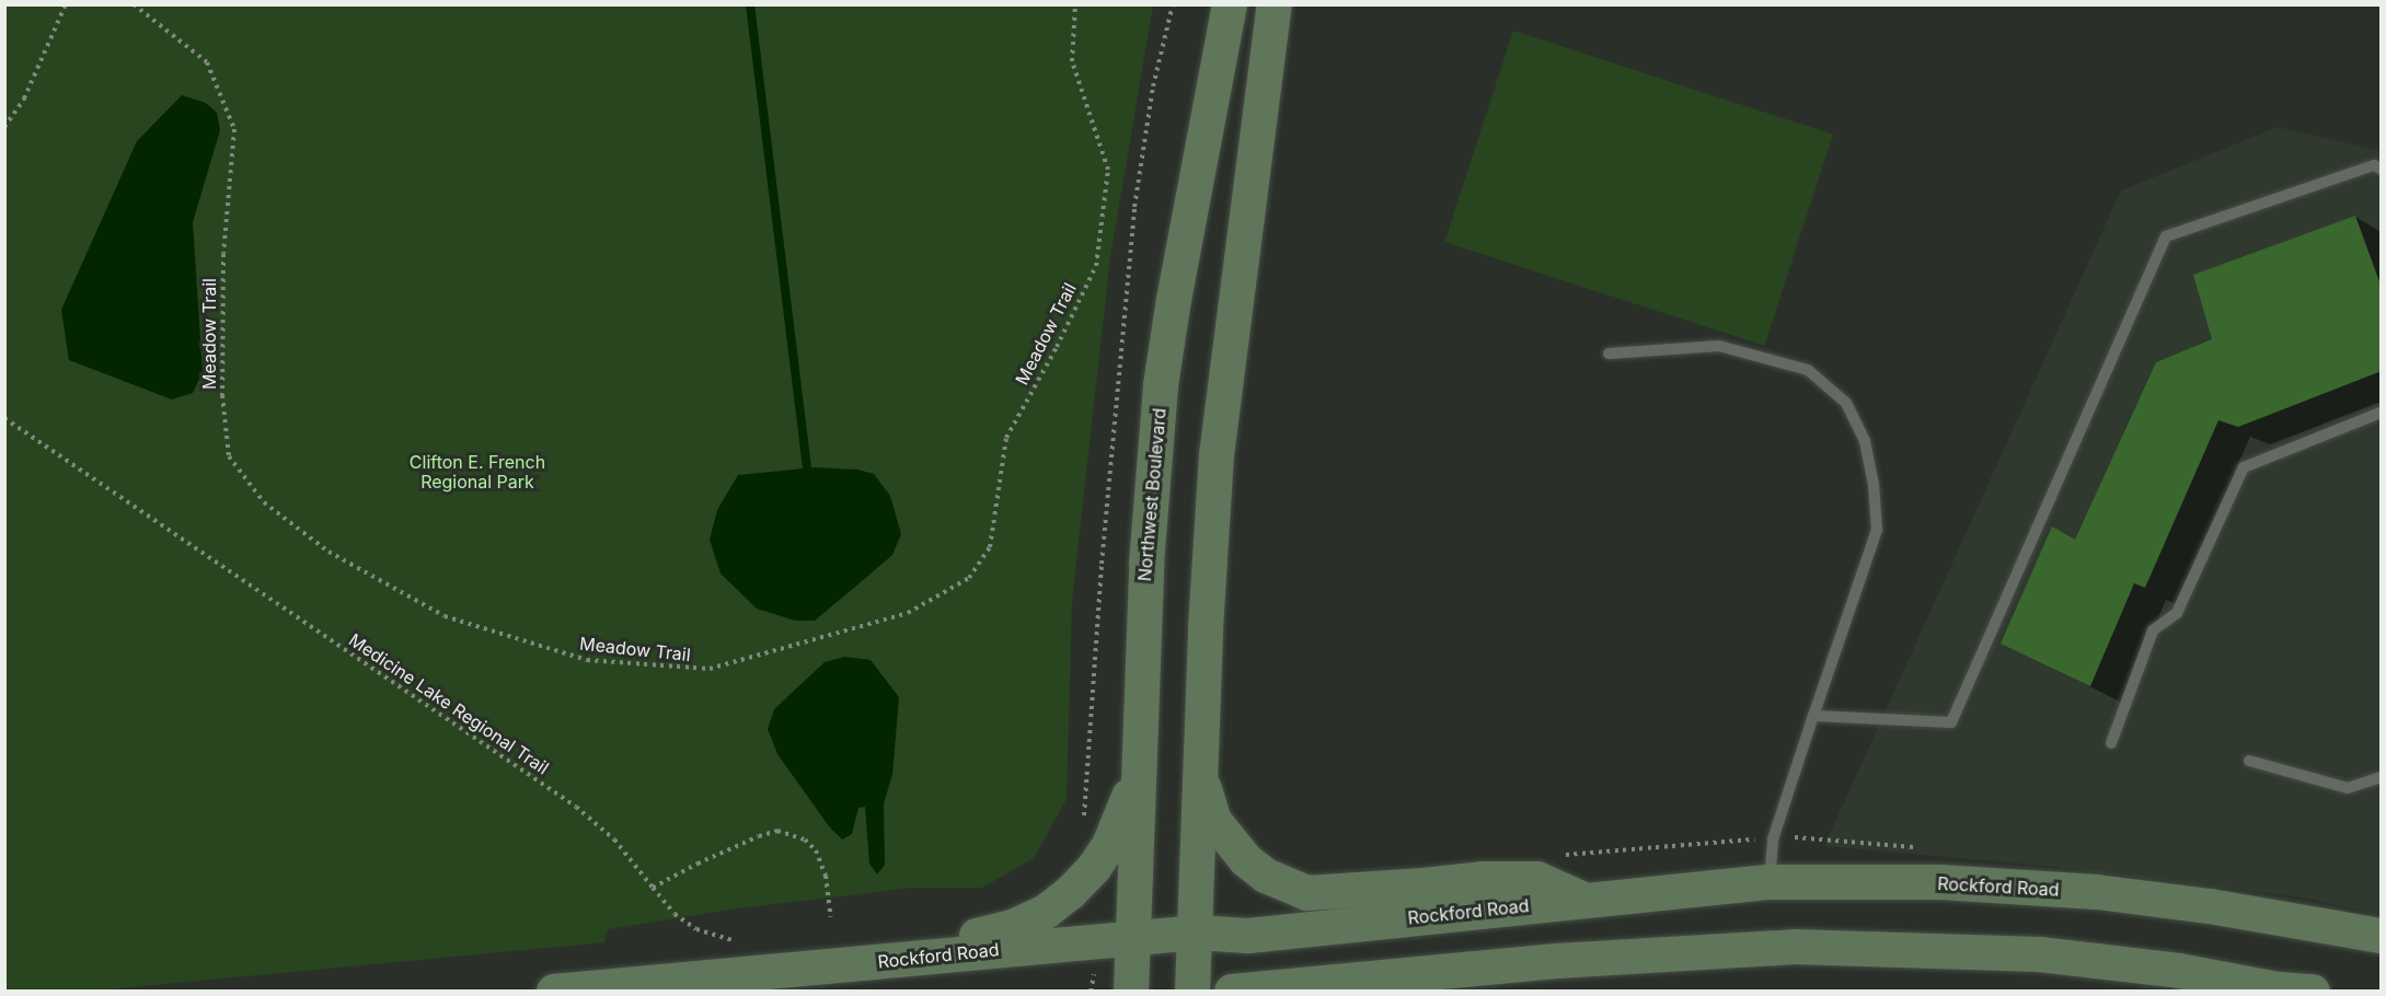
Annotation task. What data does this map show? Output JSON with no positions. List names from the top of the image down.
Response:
{
  "streets": {
    "main road": ["Northwest Boulevard", "Rockford Road"],
    "path": ["Meadow Trail", "Medicine Lake Regional Trail"]
  },
  "crossings": [
    ["Northwest Boulevard", "Rockford Road"]
  ],
  "parks": ["Clifton E. French Regional Park"]
}
